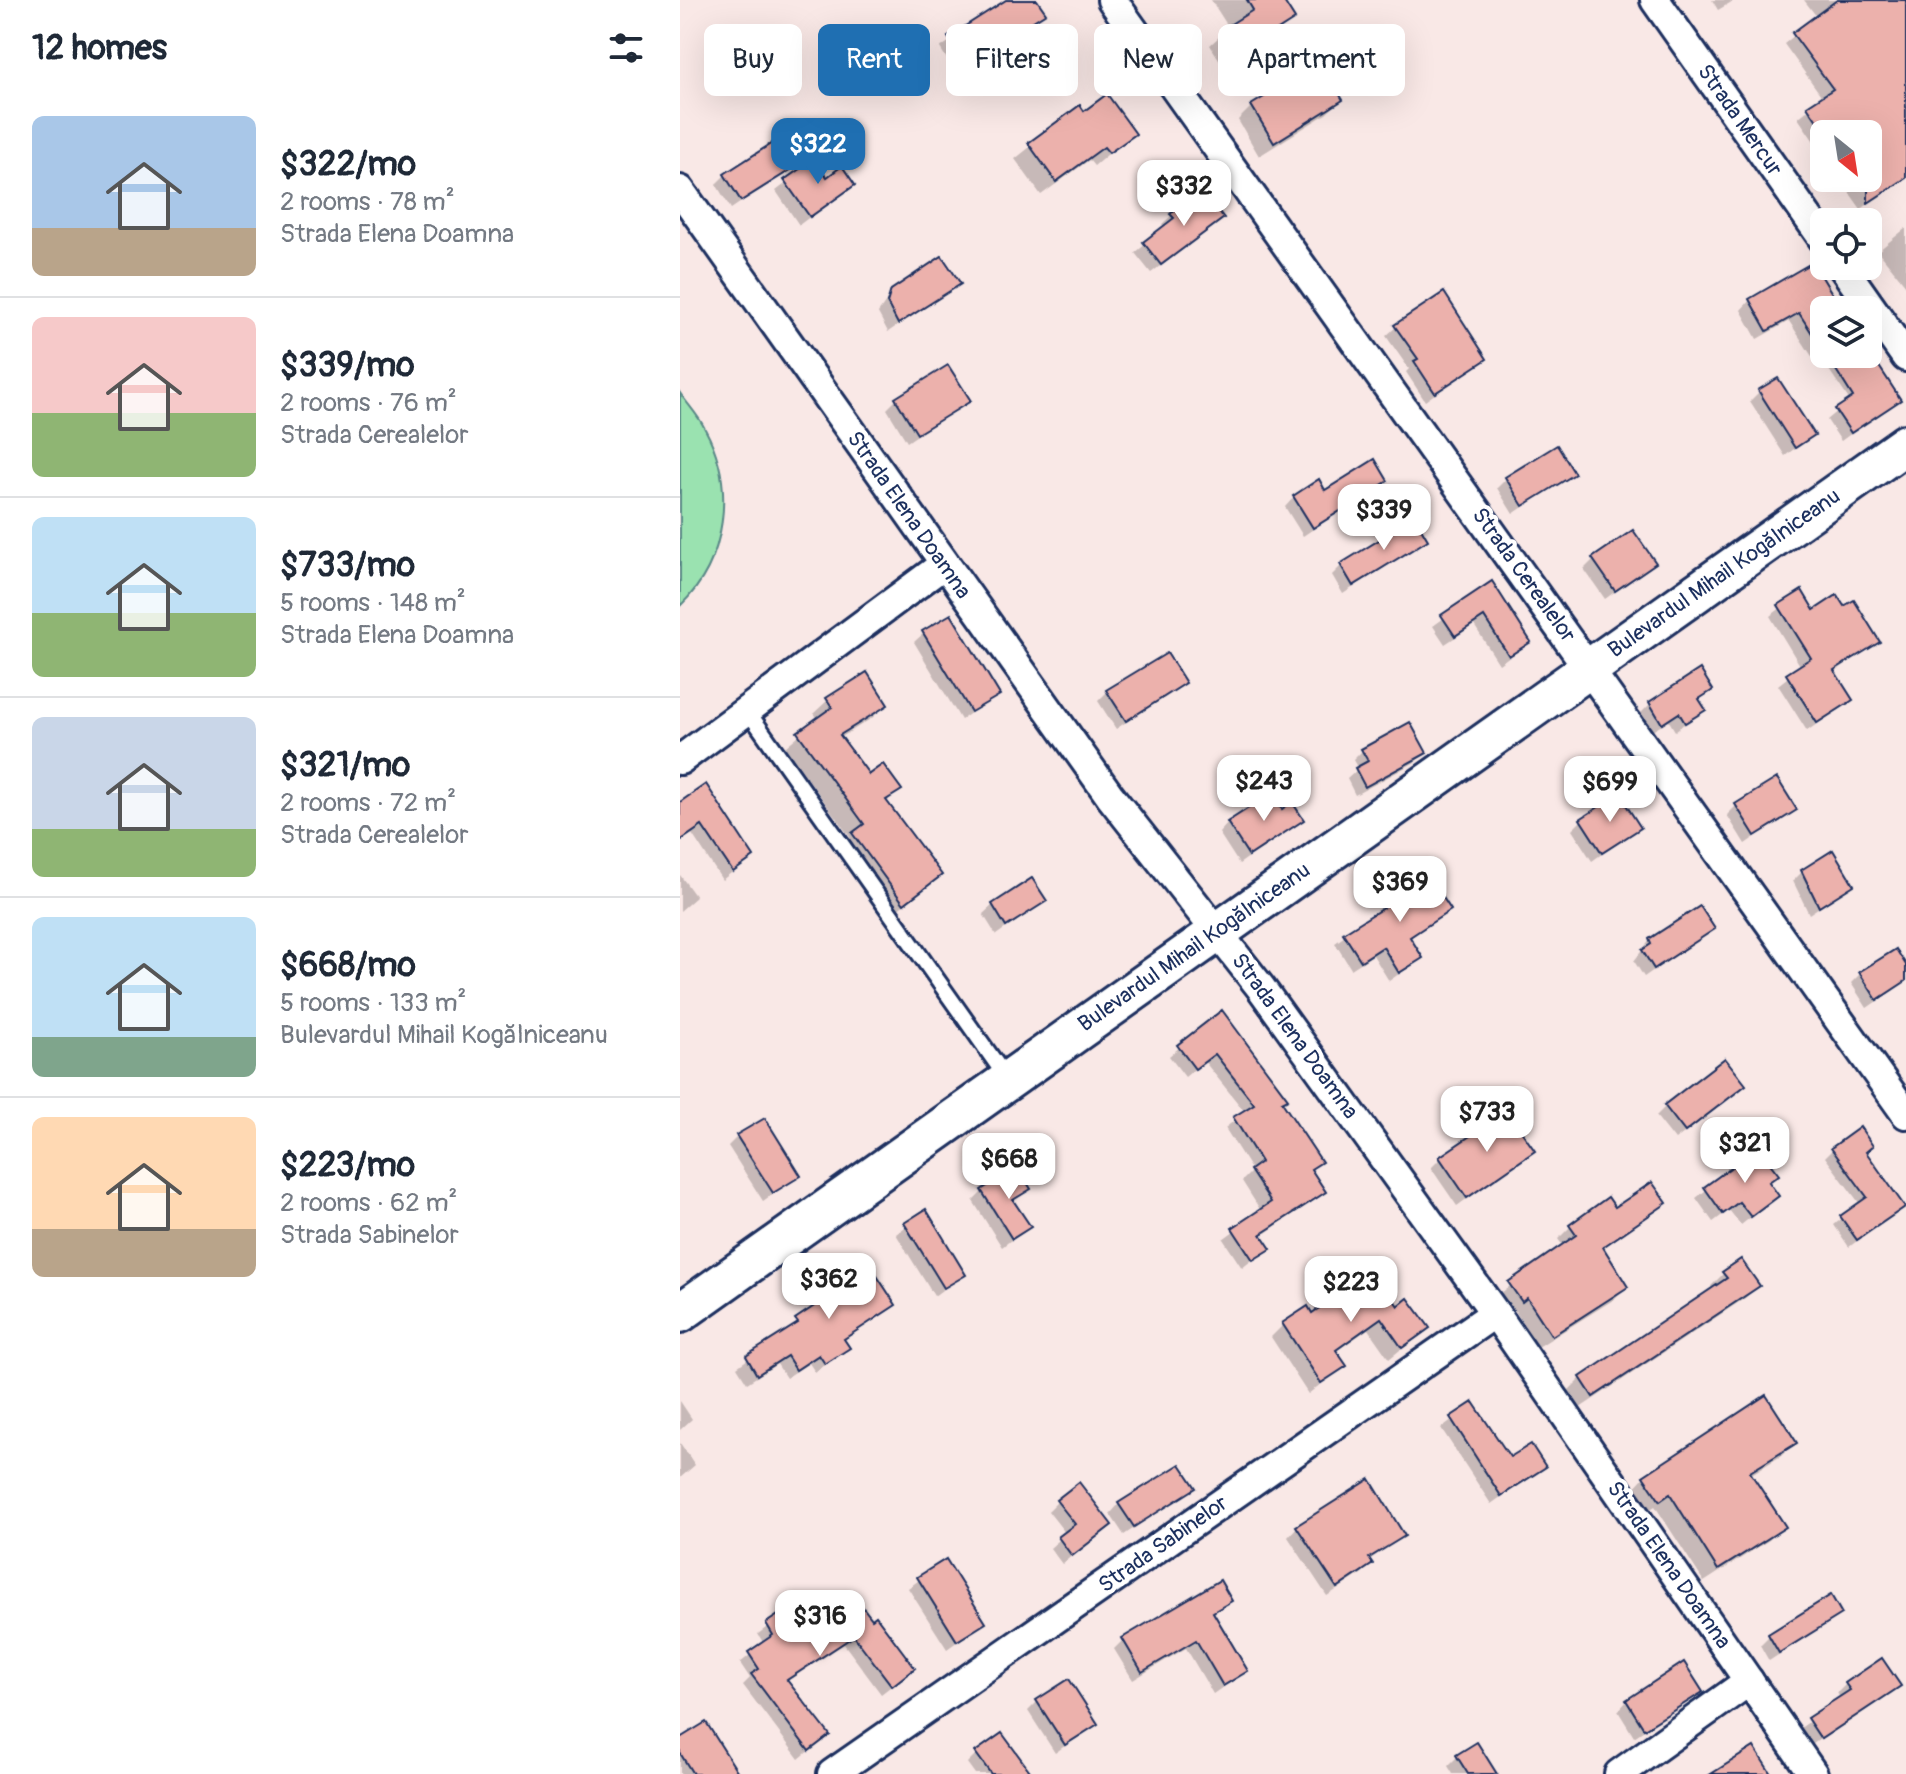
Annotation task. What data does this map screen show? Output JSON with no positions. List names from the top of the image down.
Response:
{
  "streets": {
    "main road": ["Bulevardul Mihail Kogălniceanu"],
    "street": [
      "Strada Mercur",
      "Strada Elena Doamna",
      "Strada Cerealelor",
      "Strada Sabinelor"
    ]
  },
  "crossings": [
    ["Strada Elena Doamna", "Bulevardul Mihail Kogălniceanu"],
    ["Strada Elena Doamna", "Strada Sabinelor"],
    ["Bulevardul Mihail Kogălniceanu", "Strada Cerealelor"]
  ],
  "north": "bottom right",
  "page": {
    "heading": "12 homes",
    "chip": [
      "Buy",
      "Rent",
      "Filters",
      "New",
      "Apartment"
    ],
    "list": [
      {
        "name": "$322/mo",
        "note": "2 rooms · 78 m² · Strada Elena Doamna"
      },
      {
        "name": "$339/mo",
        "note": "2 rooms · 76 m² · Strada Cerealelor"
      },
      {
        "name": "$733/mo",
        "note": "5 rooms · 148 m² · Strada Elena Doamna"
      },
      {
        "name": "$321/mo",
        "note": "2 rooms · 72 m² · Strada Cerealelor"
      },
      {
        "name": "$668/mo",
        "note": "5 rooms · 133 m² · Bulevardul Mihail Kogălniceanu"
      },
      {
        "name": "$223/mo",
        "note": "2 rooms · 62 m² · Strada Sabinelor"
      }
    ],
    "price": [
      "$322",
      "$332",
      "$339",
      "$243",
      "$699",
      "$369",
      "$733",
      "$321",
      "$668",
      "$362",
      "$223",
      "$316"
    ]
  }
}
